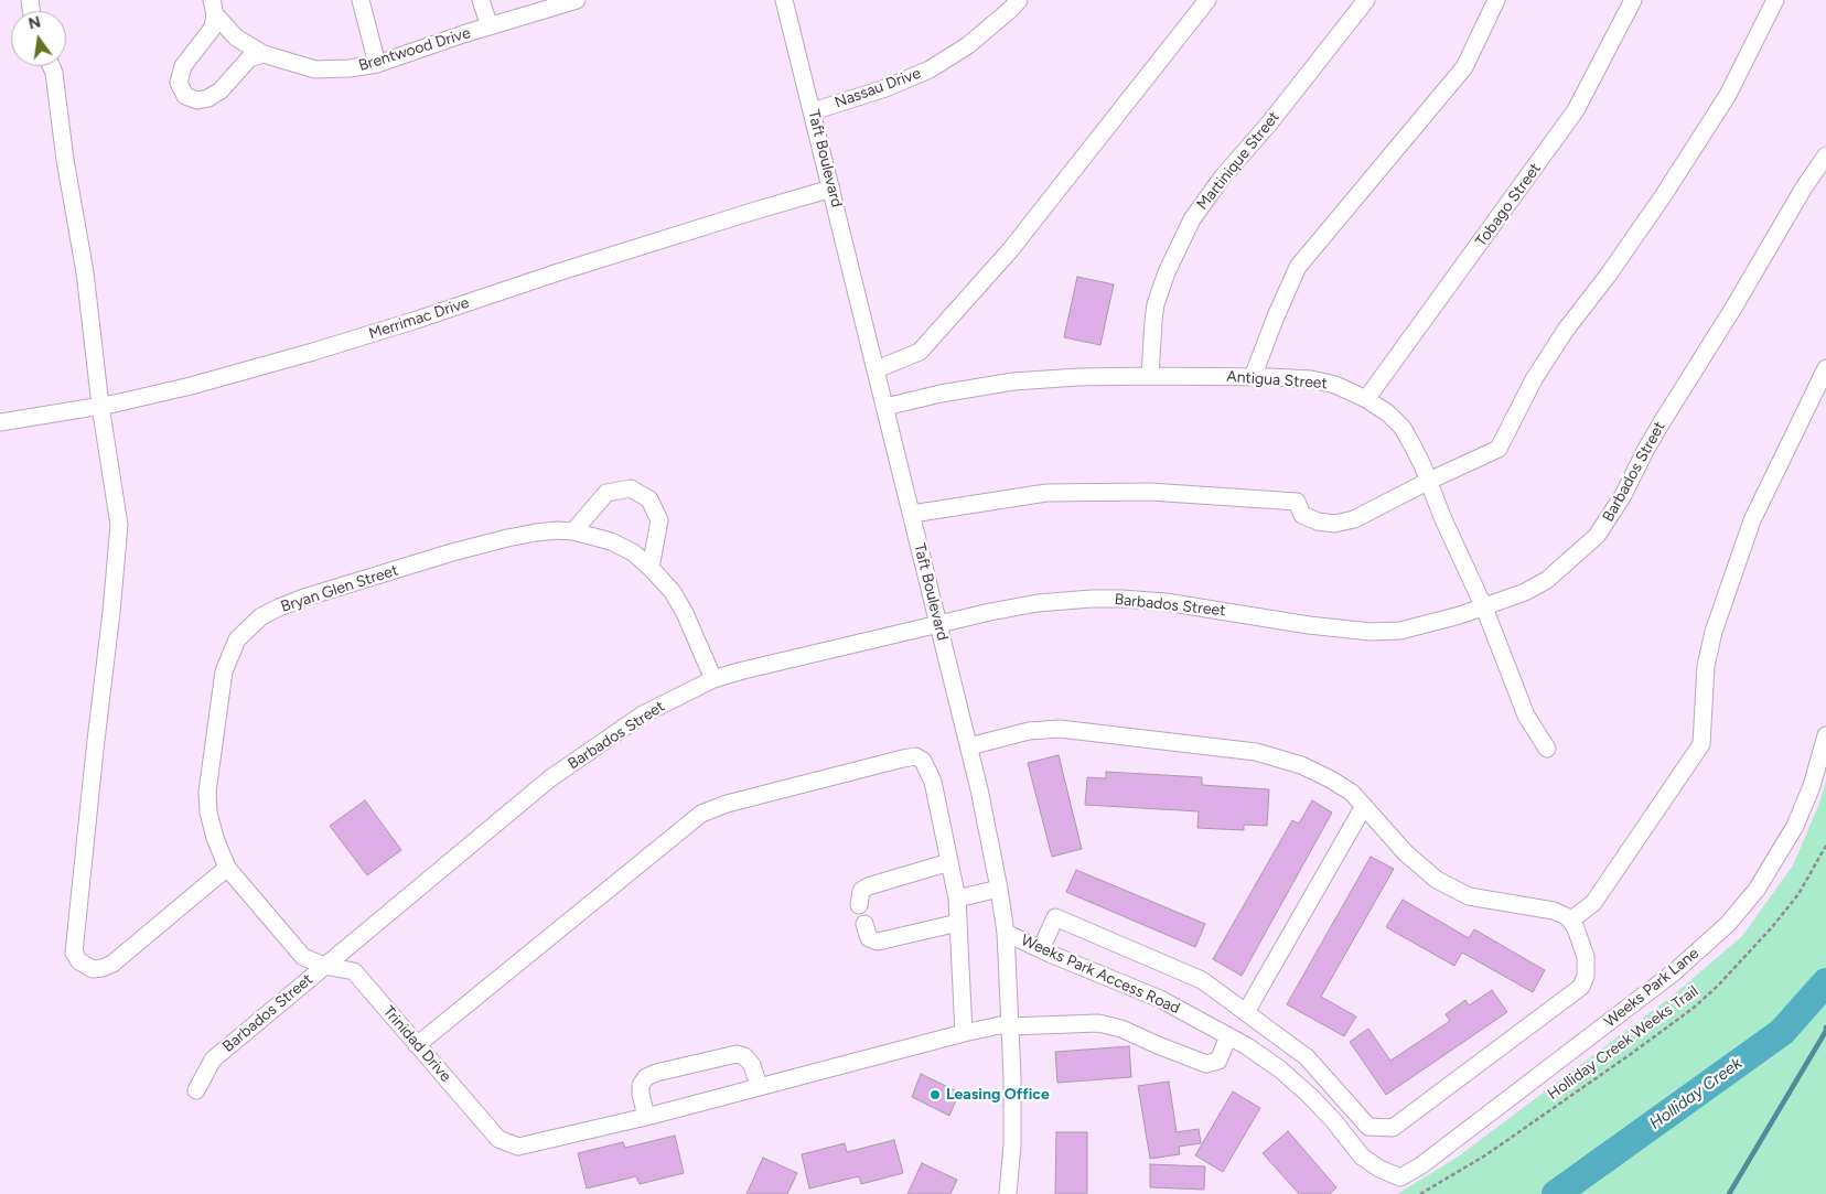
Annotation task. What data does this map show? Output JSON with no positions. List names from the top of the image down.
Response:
{
  "streets": {
    "street": [
      "Brentwood Drive",
      "Nassau Drive",
      "Taft Boulevard",
      "Martinique Street",
      "Tobago Street",
      "Merrimac Drive",
      "Antigua Street",
      "Barbados Street",
      "Bryan Glen Street",
      "Weeks Park Access Road",
      "Weeks Park Lane",
      "Trinidad Drive"
    ],
    "path": ["Holliday Creek Weeks Trail"]
  },
  "crossings": [
    ["Nassau Drive", "Taft Boulevard"],
    ["Taft Boulevard", "Merrimac Drive"],
    ["Taft Boulevard", "Antigua Street"],
    ["Taft Boulevard", "Barbados Street"],
    ["Taft Boulevard", "Weeks Park Access Road"],
    ["Martinique Street", "Antigua Street"],
    ["Tobago Street", "Antigua Street"],
    ["Antigua Street", "Barbados Street"],
    ["Barbados Street", "Bryan Glen Street"],
    ["Barbados Street", "Trinidad Drive"],
    ["Bryan Glen Street", "Trinidad Drive"],
    ["Weeks Park Access Road", "Weeks Park Lane"]
  ],
  "water": ["Holliday Creek"],
  "places": ["Leasing Office"],
  "north": "top"
}
